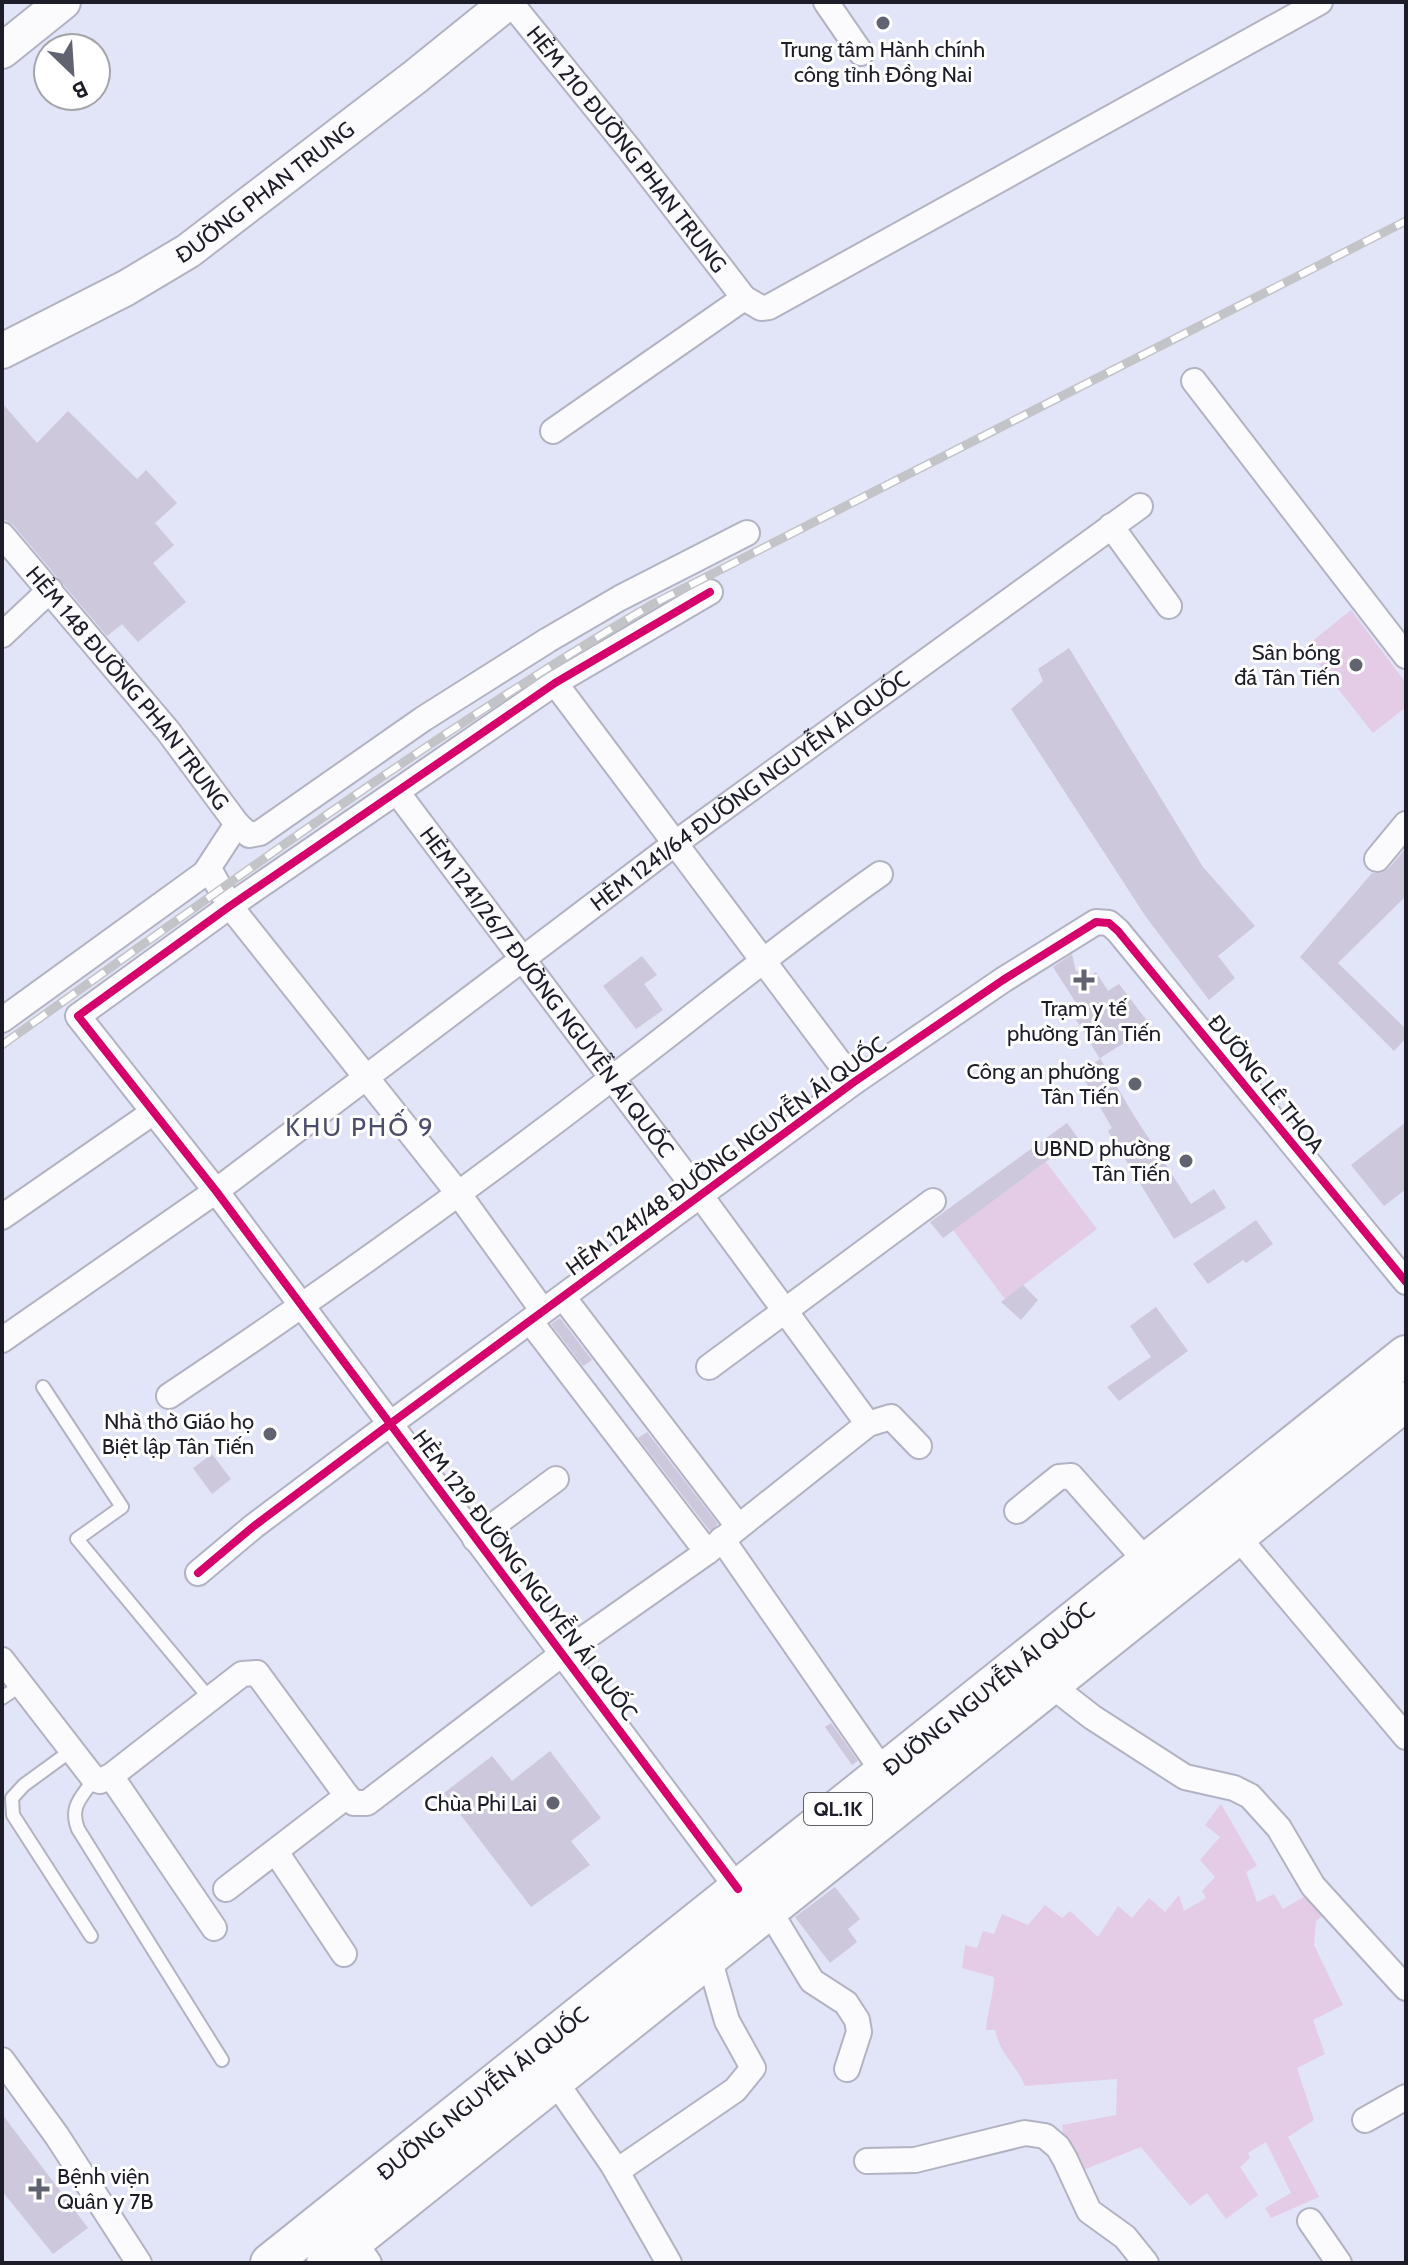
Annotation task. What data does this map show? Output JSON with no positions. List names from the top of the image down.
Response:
{
  "streets": {
    "main road": ["ĐƯỜNG PHAN TRUNG", "ĐƯỜNG NGUYỄN ÁI QUỐC", "QL.1K"],
    "street": [
      "HẺM 210 ĐƯỜNG PHAN TRUNG",
      "HẺM 148 ĐƯỜNG PHAN TRUNG",
      "HẺM 1241/64 ĐƯỜNG NGUYỄN ÁI QUỐC",
      "HẺM 1241/26/7 ĐƯỜNG NGUYỄN ÁI QUỐC",
      "ĐƯỜNG LÊ THOA",
      "HẺM 1241/48 ĐƯỜNG NGUYỄN ÁI QUỐC",
      "HẺM 1219 ĐƯỜNG NGUYỄN ÁI QUỐC"
    ]
  },
  "crossings": [
    ["HẺM 210 ĐƯỜNG PHAN TRUNG", "ĐƯỜNG PHAN TRUNG"],
    ["HẺM 1241/64 ĐƯỜNG NGUYỄN ÁI QUỐC", "HẺM 1241/26/7 ĐƯỜNG NGUYỄN ÁI QUỐC"],
    ["HẺM 1241/64 ĐƯỜNG NGUYỄN ÁI QUỐC", "HẺM 1219 ĐƯỜNG NGUYỄN ÁI QUỐC"],
    ["HẺM 1241/26/7 ĐƯỜNG NGUYỄN ÁI QUỐC", "HẺM 1241/48 ĐƯỜNG NGUYỄN ÁI QUỐC"],
    ["ĐƯỜNG LÊ THOA", "HẺM 1241/48 ĐƯỜNG NGUYỄN ÁI QUỐC"],
    ["HẺM 1241/48 ĐƯỜNG NGUYỄN ÁI QUỐC", "HẺM 1219 ĐƯỜNG NGUYỄN ÁI QUỐC"],
    ["HẺM 1219 ĐƯỜNG NGUYỄN ÁI QUỐC", "ĐƯỜNG NGUYỄN ÁI QUỐC"]
  ],
  "districts": ["KHU PHỐ 9"],
  "places": {
    "other": [
      "Trung tâm Hành chính công tỉnh Đồng Nai",
      "Sân bóng đá Tân Tiến",
      "Công an phường Tân Tiến",
      "UBND phường Tân Tiến",
      "Nhà thờ Giáo họ Biệt lập Tân Tiến",
      "Chùa Phi Lai"
    ],
    "health": ["Trạm y tế phường Tân Tiến", "Bệnh viện Quân y 7B"]
  },
  "north": "bottom right"
}
